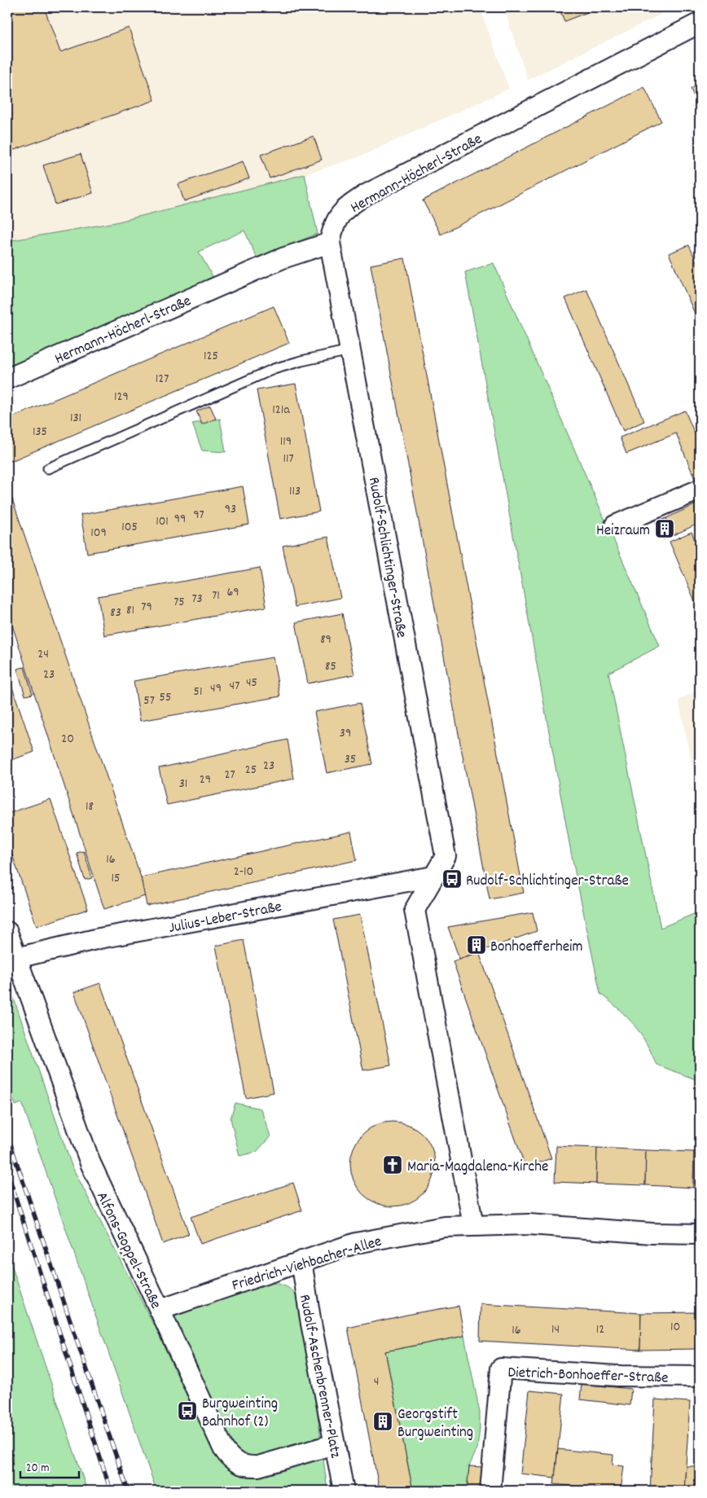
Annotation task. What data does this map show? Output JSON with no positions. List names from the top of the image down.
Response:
{
  "streets": {
    "street": [
      "Hermann-Höcherl-Straße",
      "Rudolf-Schlichtinger-Straße",
      "Julius-Leber-Straße",
      "Alfons-Goppel-Straße",
      "Friedrich-Viehbacher-Allee",
      "Dietrich-Bonhoeffer-Straße",
      "Rudolf-Aschenbrenner-Platz"
    ]
  },
  "crossings": [
    ["Hermann-Höcherl-Straße", "Rudolf-Schlichtinger-Straße"],
    ["Rudolf-Schlichtinger-Straße", "Julius-Leber-Straße"],
    ["Rudolf-Schlichtinger-Straße", "Friedrich-Viehbacher-Allee"],
    ["Julius-Leber-Straße", "Alfons-Goppel-Straße"],
    ["Alfons-Goppel-Straße", "Friedrich-Viehbacher-Allee"],
    ["Alfons-Goppel-Straße", "Rudolf-Aschenbrenner-Platz"],
    ["Friedrich-Viehbacher-Allee", "Rudolf-Aschenbrenner-Platz"]
  ],
  "places": {
    "building": ["Heizraum", "Bonhoefferheim", "Georgstift Burgweinting"],
    "bus stop": ["Rudolf-Schlichtinger-Straße", "Burgweinting Bahnhof (2)"],
    "church": ["Maria-Magdalena-Kirche"]
  },
  "house_numbers": [
    "125",
    "127",
    "129",
    "121a",
    "131",
    "135",
    "119",
    "117",
    "113",
    "93",
    "97",
    "99",
    "101",
    "105",
    "109",
    "69",
    "71",
    "73",
    "75",
    "79",
    "81",
    "83",
    "89",
    "24",
    "85",
    "23",
    "45",
    "47",
    "49",
    "51",
    "55",
    "57",
    "39",
    "20",
    "35",
    "23",
    "25",
    "27",
    "29",
    "31",
    "18",
    "16",
    "2-10",
    "15",
    "10",
    "14",
    "12",
    "16",
    "4"
  ],
  "scale_bar": "20 m"
}
